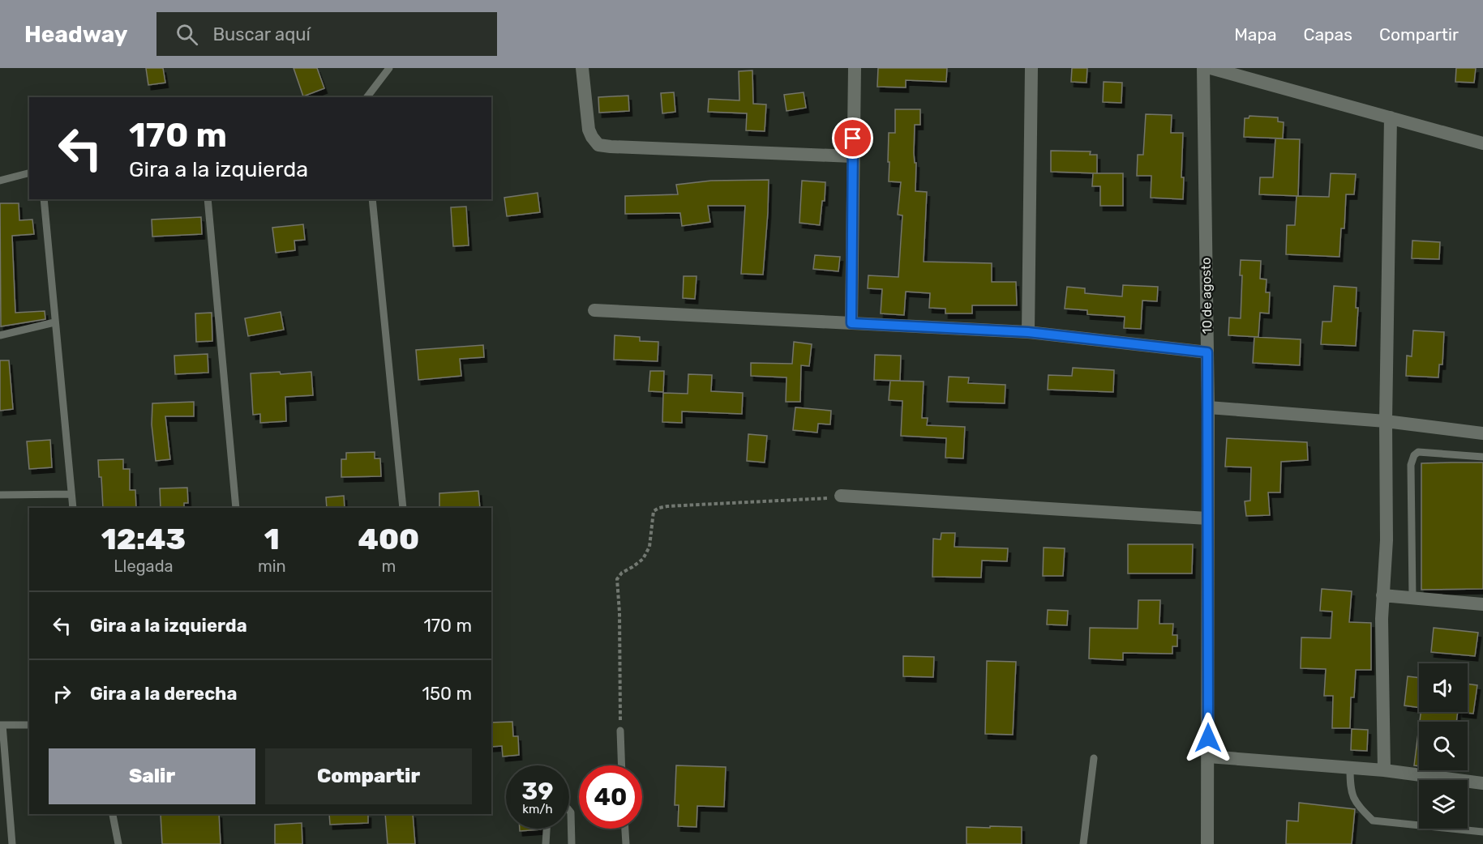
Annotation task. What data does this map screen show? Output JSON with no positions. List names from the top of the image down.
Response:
{
  "streets": {
    "street": ["10 de agosto"]
  },
  "page": {
    "header": "Headway",
    "search": "Buscar aquí",
    "nav": ["Mapa", "Capas", "Compartir"],
    "turn": ["170 m", "Gira a la izquierda"],
    "eta": [
      "12:43",
      "Llegada",
      "1",
      "min",
      "400",
      "m"
    ],
    "list": [
      {
        "name": "Gira a la izquierda",
        "value": "170 m"
      },
      {
        "name": "Gira a la derecha",
        "value": "150 m"
      }
    ],
    "buttons": ["Salir", "Compartir"],
    "speed": "39 km/h",
    "limit": "40"
  }
}
